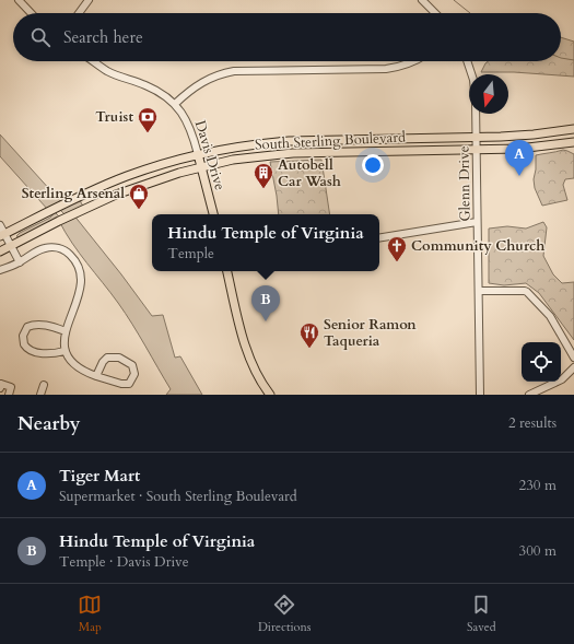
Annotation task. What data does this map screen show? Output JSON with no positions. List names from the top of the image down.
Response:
{
  "streets": {
    "main road": ["South Sterling Boulevard", "Davis Drive"],
    "street": ["Glenn Drive"]
  },
  "crossings": [
    ["South Sterling Boulevard", "Davis Drive"],
    ["South Sterling Boulevard", "Glenn Drive"]
  ],
  "places": {
    "bank": ["Truist"],
    "building": ["Autobell Car Wash"],
    "shop": ["Sterling Arsenal"],
    "church": ["Community Church"],
    "restaurant": ["Senior Ramon Taqueria"]
  },
  "north": "bottom",
  "page": {
    "search": "Search here",
    "pins": ["A", "B"],
    "popup": ["Hindu Temple of Virginia", "Temple"],
    "heading": ["Nearby", "2 results"],
    "list": [
      {
        "mark": "A",
        "name": "Tiger Mart",
        "note": "Supermarket · South Sterling Boulevard",
        "value": "230 m"
      },
      {
        "mark": "B",
        "name": "Hindu Temple of Virginia",
        "note": "Temple · Davis Drive",
        "value": "300 m"
      }
    ],
    "nav": ["Map", "Directions", "Saved"]
  }
}
